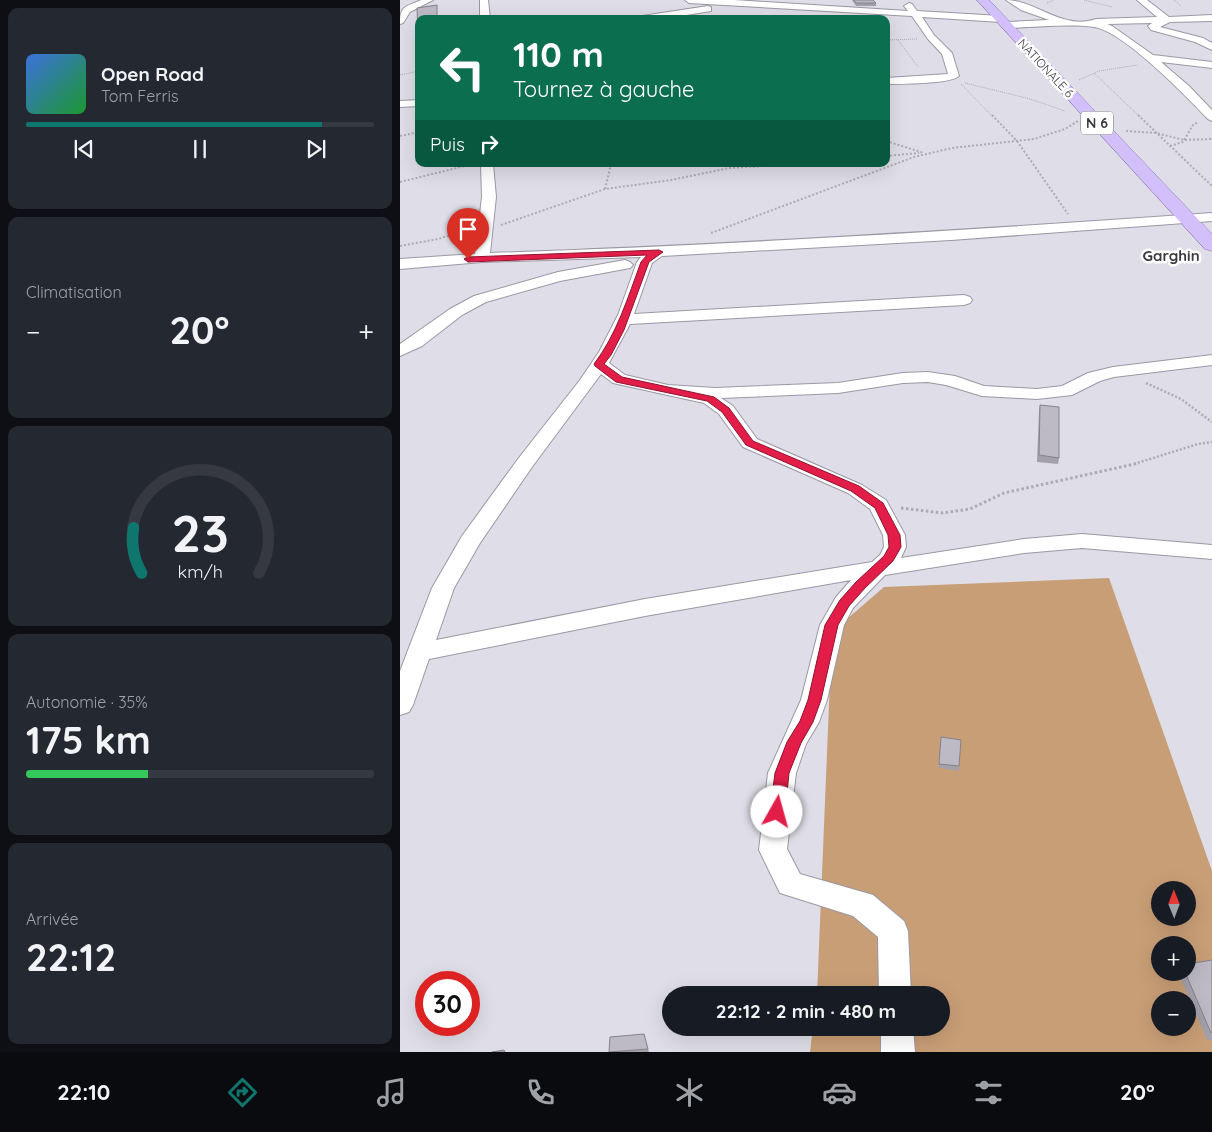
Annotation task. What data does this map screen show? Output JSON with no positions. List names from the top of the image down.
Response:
{
  "streets": {
    "main road": ["NATIONALE 6", "N 6"]
  },
  "districts": ["Garghin"],
  "north": "top",
  "page": {
    "turn": ["110 m", "Tournez à gauche"],
    "song": ["Open Road", "Tom Ferris"],
    "then": "Puis",
    "tile": [
      "Climatisation",
      ["Autonomie · 35%", "175 km"],
      ["Arrivée", "22:12"]
    ],
    "heat": ["−", "20°", "+"],
    "map_buttons": ["+", "−"],
    "limit": "30",
    "trip": "22:12 · 2 min · 480 m",
    "tabs": ["22:10", "20°"],
    "gauge": ["23", "km/h"]
  }
}
